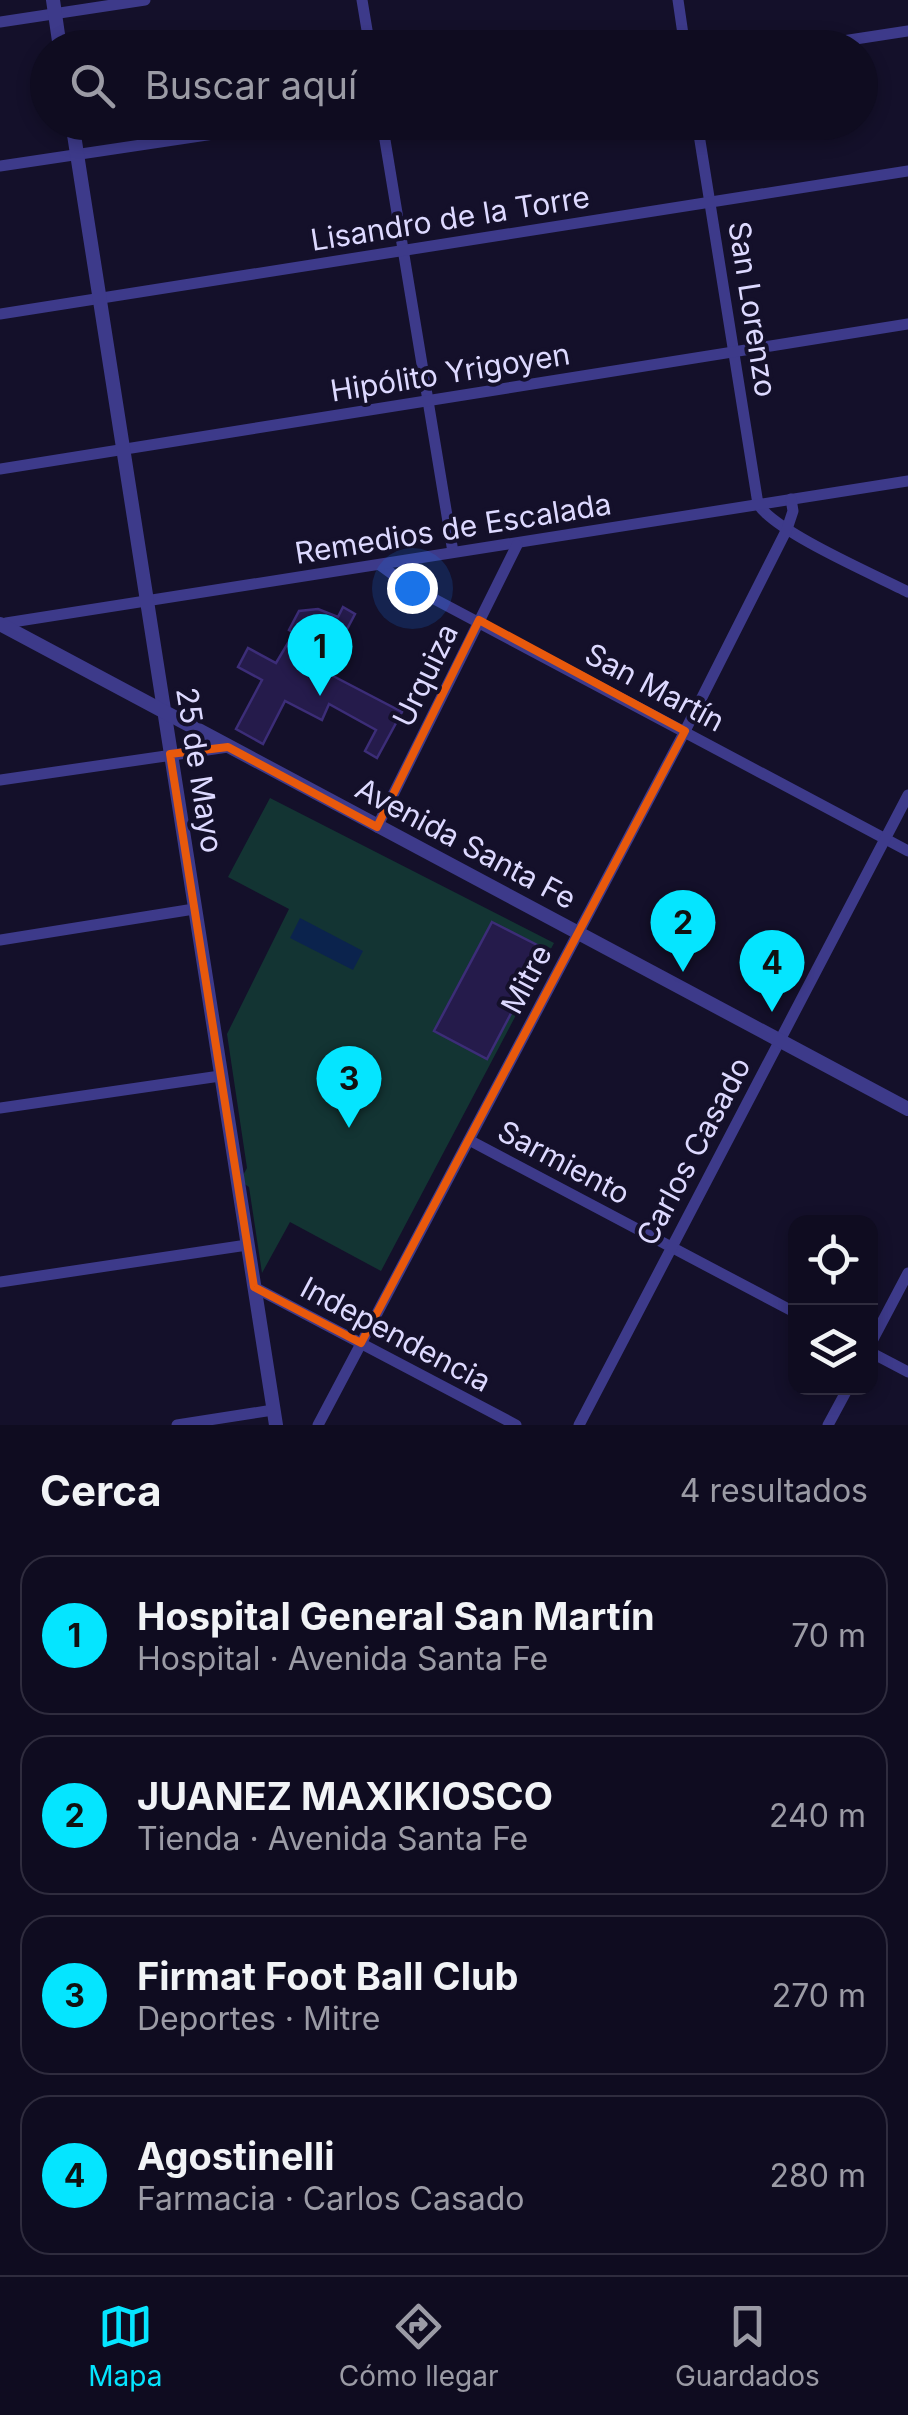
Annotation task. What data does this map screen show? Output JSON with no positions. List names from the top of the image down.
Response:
{
  "streets": {
    "street": [
      "Lisandro de la Torre",
      "San Lorenzo",
      "Hipólito Yrigoyen",
      "Remedios de Escalada",
      "Urquiza",
      "San Martín",
      "25 de Mayo",
      "Avenida Santa Fe",
      "Mitre",
      "Carlos Casado",
      "Sarmiento",
      "Independencia"
    ]
  },
  "crossings": [
    ["Lisandro de la Torre", "San Lorenzo"],
    ["Lisandro de la Torre", "25 de Mayo"],
    ["San Lorenzo", "Hipólito Yrigoyen"],
    ["San Lorenzo", "Remedios de Escalada"],
    ["Hipólito Yrigoyen", "25 de Mayo"],
    ["Remedios de Escalada", "Urquiza"],
    ["Remedios de Escalada", "San Martín"],
    ["Remedios de Escalada", "25 de Mayo"],
    ["Remedios de Escalada", "Avenida Santa Fe"],
    ["Remedios de Escalada", "Mitre"],
    ["Urquiza", "San Martín"],
    ["Urquiza", "Avenida Santa Fe"],
    ["San Martín", "Mitre"],
    ["San Martín", "Carlos Casado"],
    ["25 de Mayo", "Avenida Santa Fe"],
    ["25 de Mayo", "Independencia"],
    ["Avenida Santa Fe", "Mitre"],
    ["Avenida Santa Fe", "Carlos Casado"],
    ["Mitre", "Sarmiento"],
    ["Mitre", "Independencia"],
    ["Carlos Casado", "Sarmiento"]
  ],
  "page": {
    "search": "Buscar aquí",
    "pins": [
      "1",
      "2",
      "4",
      "3"
    ],
    "heading": ["Cerca", "4 resultados"],
    "list": [
      {
        "mark": "1",
        "name": "Hospital General San Martín",
        "note": "Hospital · Avenida Santa Fe",
        "value": "70 m"
      },
      {
        "mark": "2",
        "name": "JUANEZ MAXIKIOSCO",
        "note": "Tienda · Avenida Santa Fe",
        "value": "240 m"
      },
      {
        "mark": "3",
        "name": "Firmat Foot Ball Club",
        "note": "Deportes · Mitre",
        "value": "270 m"
      },
      {
        "mark": "4",
        "name": "Agostinelli",
        "note": "Farmacia · Carlos Casado",
        "value": "280 m"
      }
    ],
    "nav": ["Mapa", "Cómo llegar", "Guardados"]
  }
}
